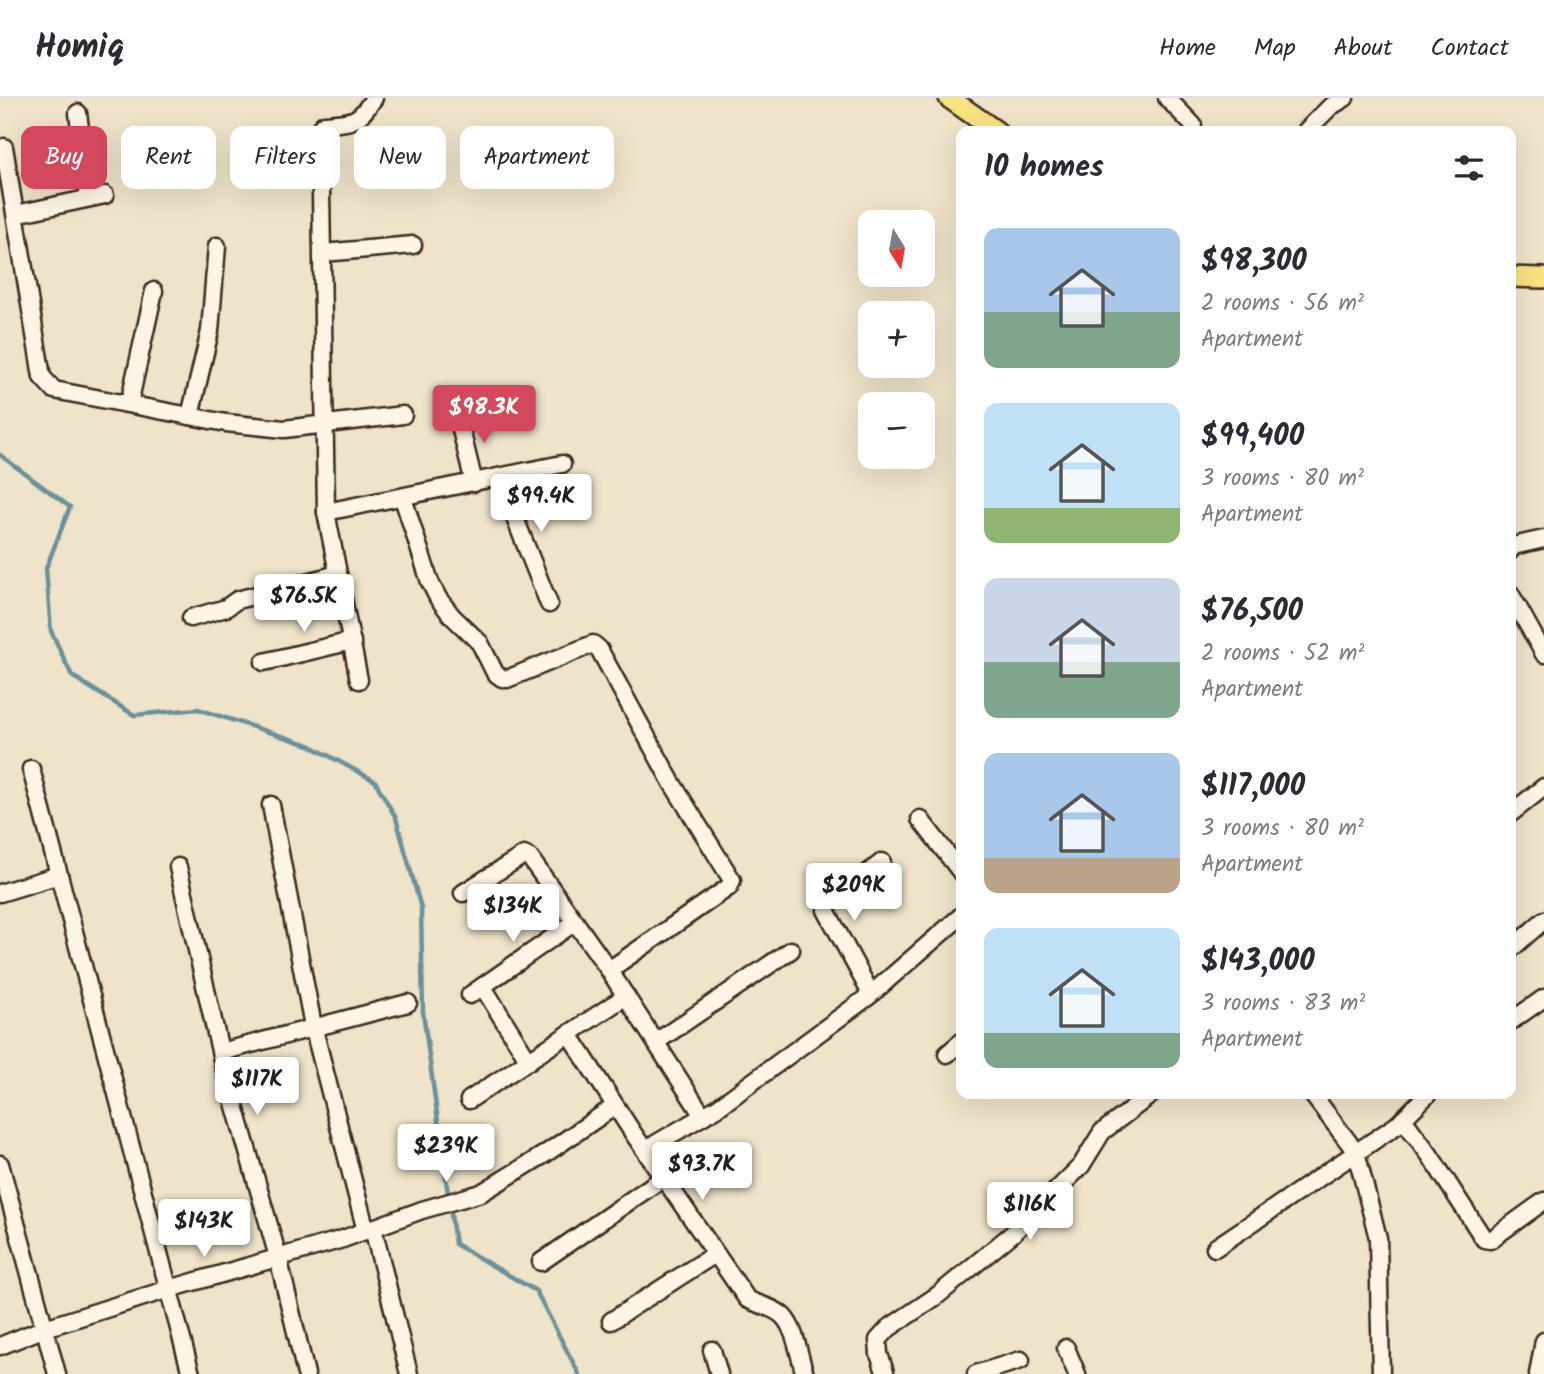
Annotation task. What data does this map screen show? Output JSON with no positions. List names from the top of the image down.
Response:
{
  "north": "bottom",
  "page": {
    "header": "Homiq",
    "nav": [
      "Home",
      "Map",
      "About",
      "Contact"
    ],
    "chip": [
      "Buy",
      "Rent",
      "Filters",
      "New",
      "Apartment"
    ],
    "heading": "10 homes",
    "map_buttons": ["+", "−"],
    "list": [
      {
        "name": "$98,300",
        "note": "2 rooms · 56 m² · Apartment"
      },
      {
        "name": "$99,400",
        "note": "3 rooms · 80 m² · Apartment"
      },
      {
        "name": "$76,500",
        "note": "2 rooms · 52 m² · Apartment"
      },
      {
        "name": "$117,000",
        "note": "3 rooms · 80 m² · Apartment"
      },
      {
        "name": "$143,000",
        "note": "3 rooms · 83 m² · Apartment"
      }
    ],
    "price": [
      "$98.3K",
      "$99.4K",
      "$76.5K",
      "$209K",
      "$134K",
      "$117K",
      "$239K",
      "$93.7K",
      "$116K",
      "$143K"
    ]
  }
}
